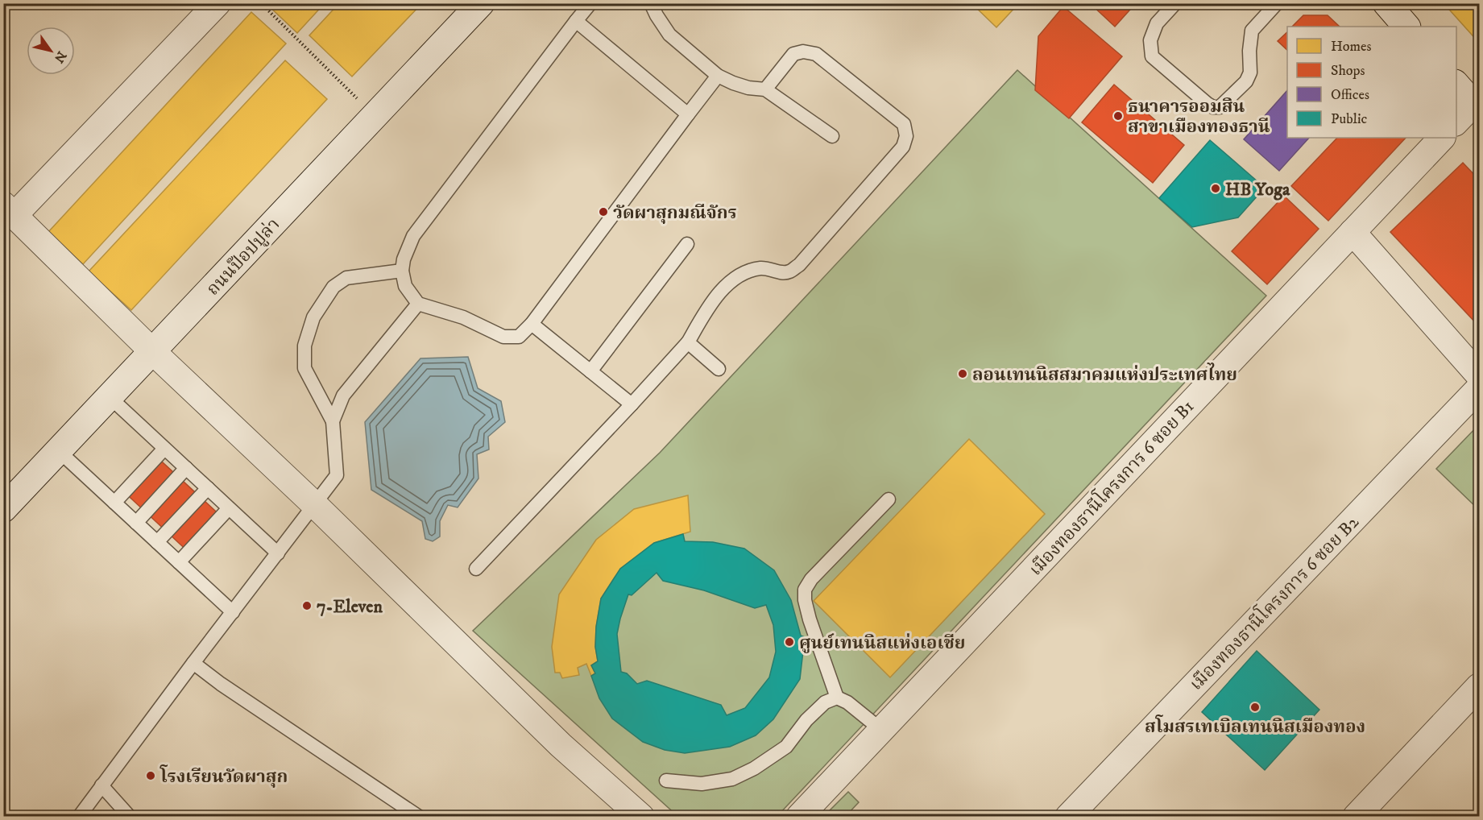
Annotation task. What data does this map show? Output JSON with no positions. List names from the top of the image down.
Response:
{
  "streets": {
    "street": ["ถนนป๊อปปูล่า", "เมืองทองธานีโครงการ 6 ซอย B1", "เมืองทองธานีโครงการ 6 ซอย B2"]
  },
  "places": [
    "ธนาคารออมสิน สาขาเมืองทองธานี",
    "HB Yoga",
    "วัดผาสุกมณีจักร",
    "ลอนเทนนิสสมาคมแห่งประเทศไทย",
    "7-Eleven",
    "ศูนย์เทนนิสแห่งเอเชีย",
    "สโมสรเทเบิลเทนนิสเมืองทอง",
    "โรงเรียนวัดผาสุก"
  ],
  "legend": [
    "Homes",
    "Shops",
    "Offices",
    "Public"
  ],
  "north": "bottom right"
}
